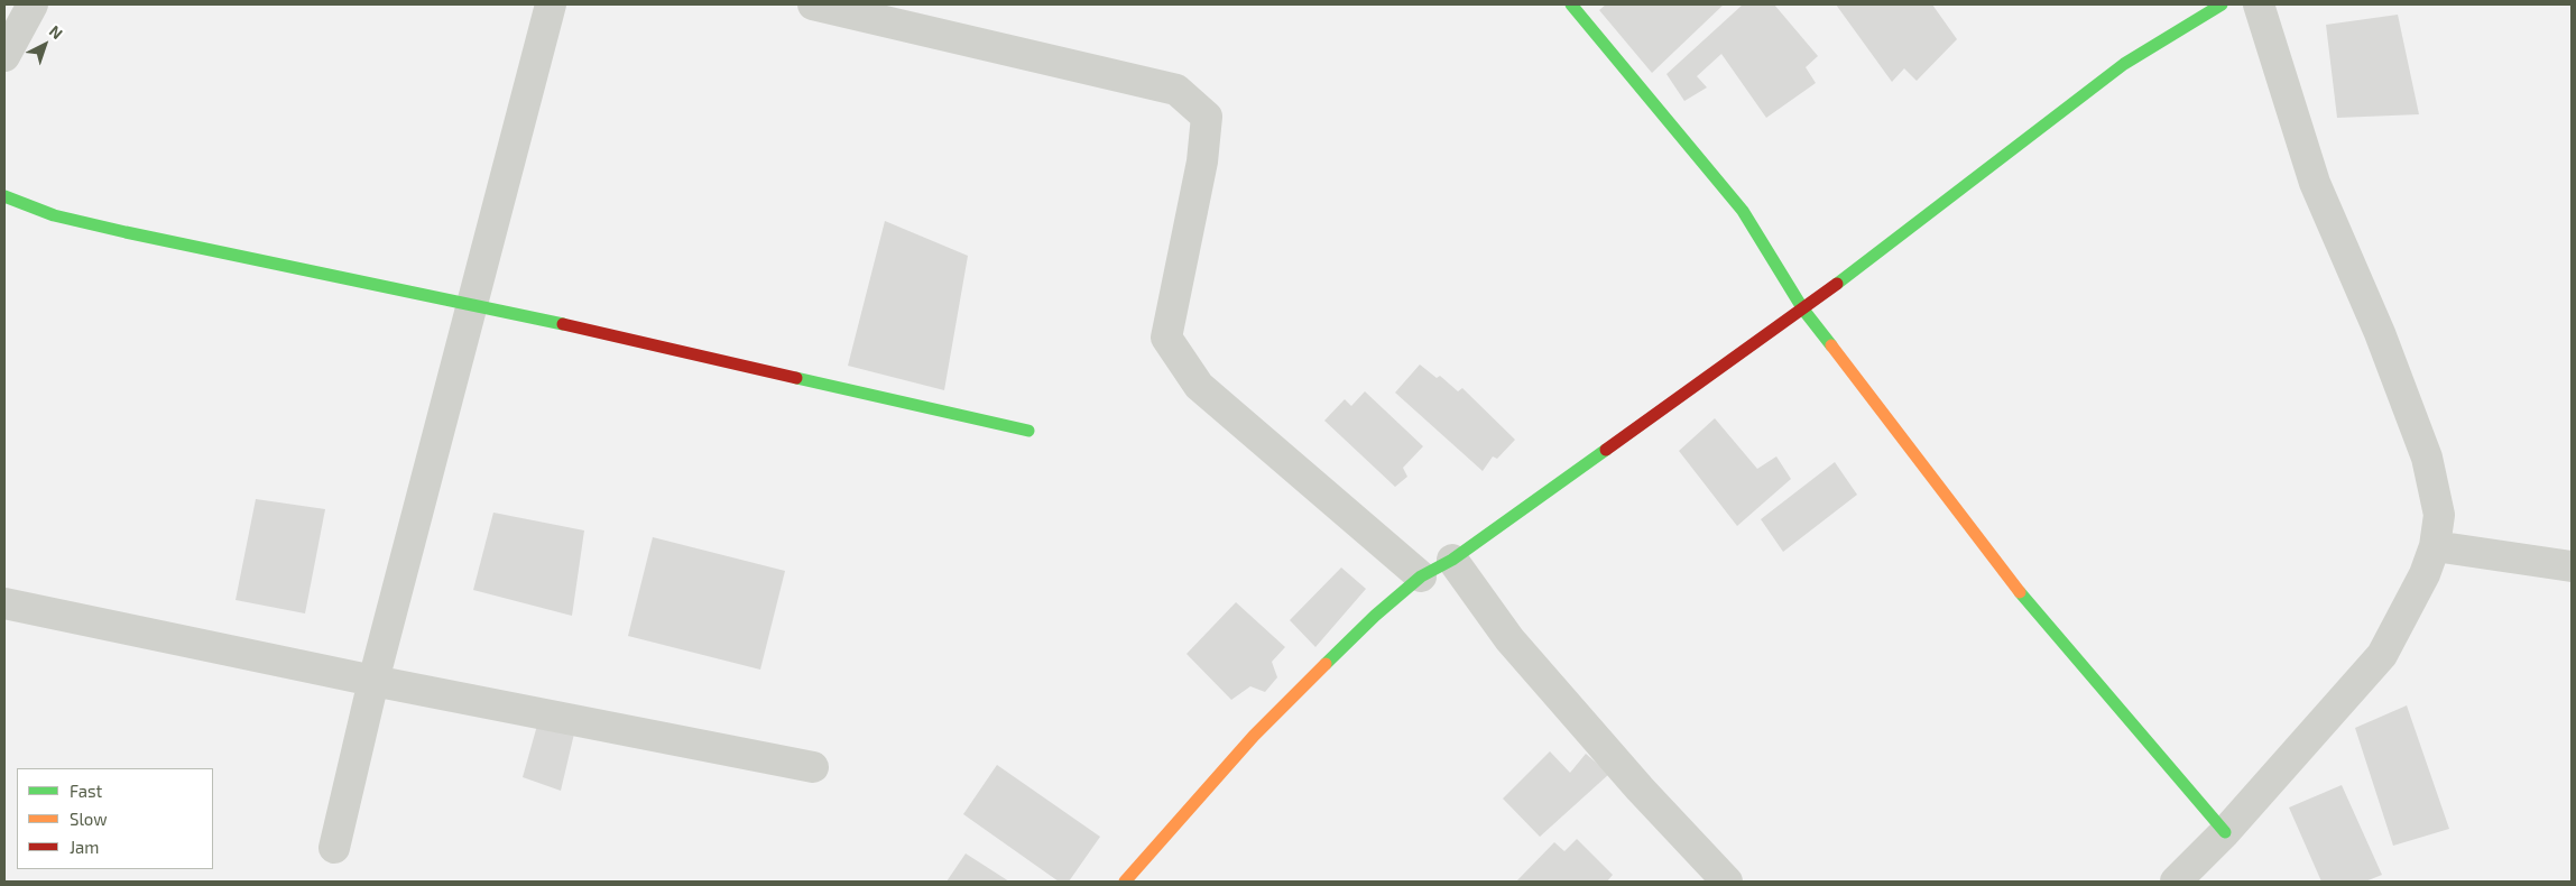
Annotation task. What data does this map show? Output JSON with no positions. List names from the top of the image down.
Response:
{
  "legend": ["Fast", "Slow", "Jam"],
  "north": "top right"
}
